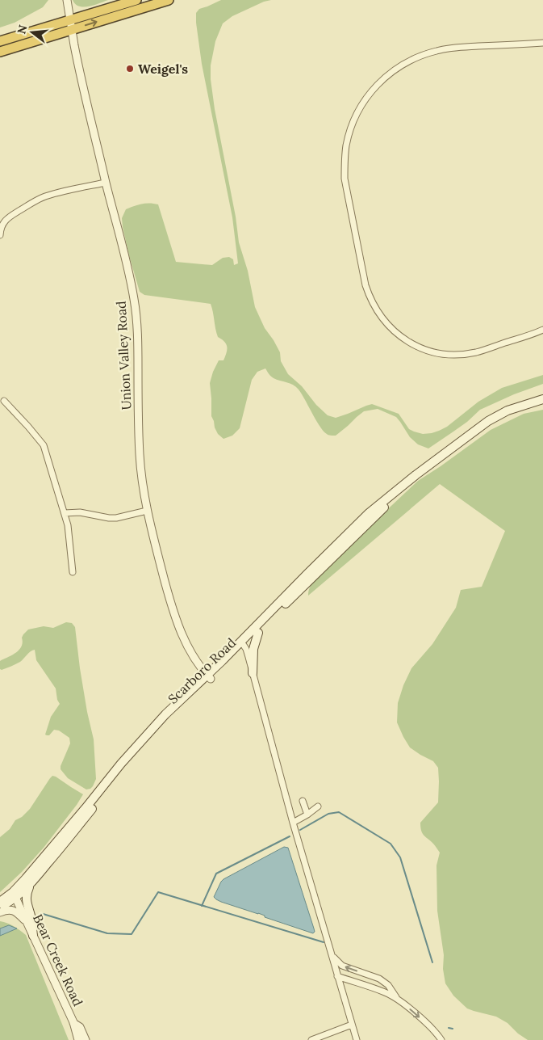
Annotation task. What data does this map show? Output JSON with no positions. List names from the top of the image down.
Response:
{
  "streets": {
    "main road": ["Scarboro Road"],
    "street": ["Union Valley Road", "Bear Creek Road"]
  },
  "crossings": [
    ["Union Valley Road", "Scarboro Road"],
    ["Scarboro Road", "Bear Creek Road"]
  ],
  "places": ["Weigel's"],
  "north": "left"
}
